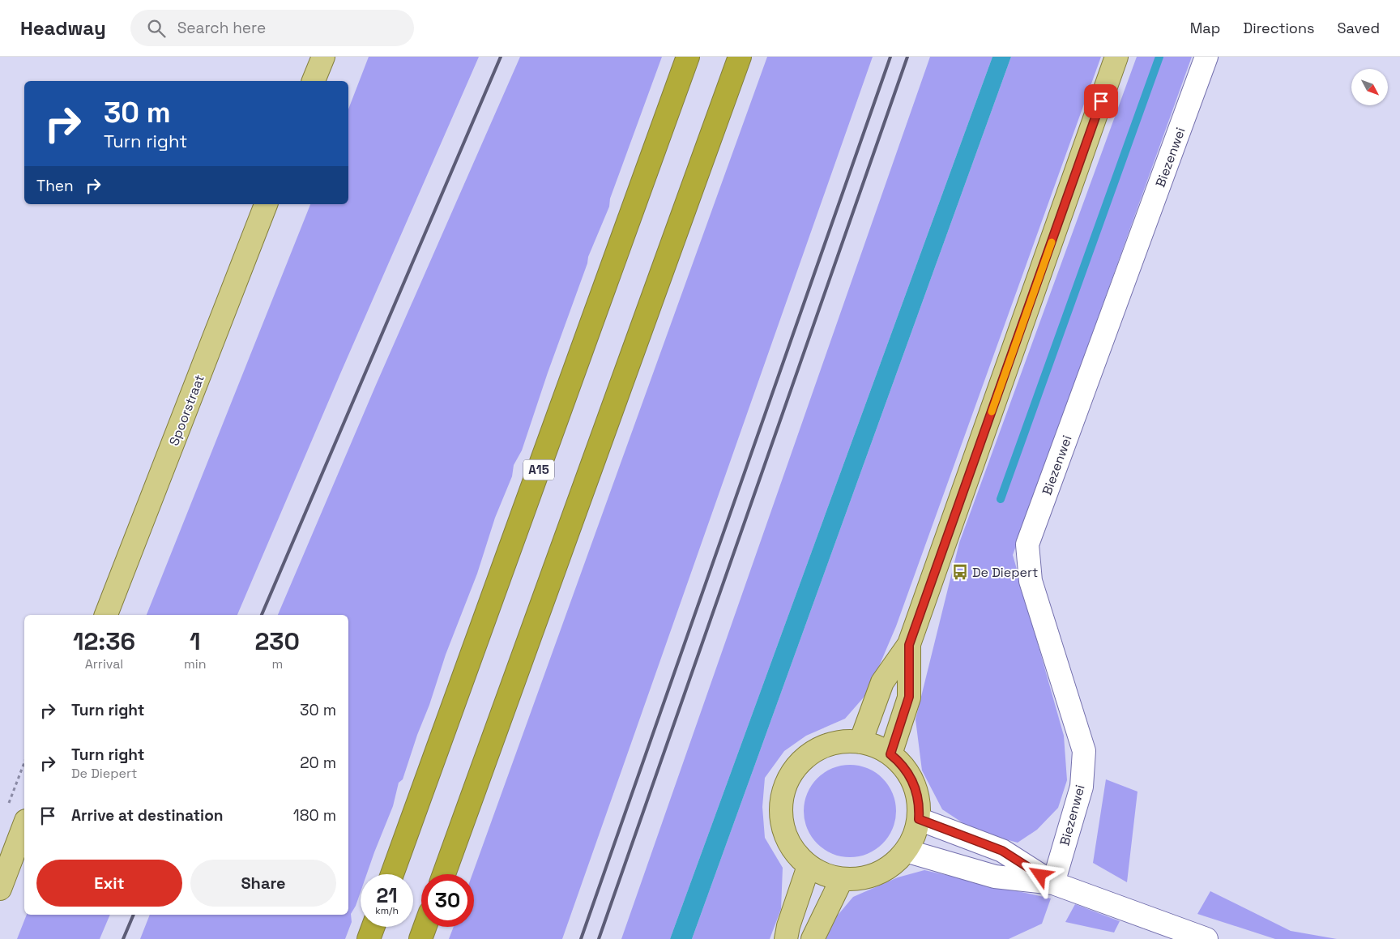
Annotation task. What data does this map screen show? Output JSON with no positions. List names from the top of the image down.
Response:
{
  "streets": {
    "highway": ["A15"],
    "main road": ["Spoorstraat"],
    "street": ["Biezenwei"]
  },
  "places": {
    "bus stop": ["De Diepert"]
  },
  "north": "bottom right",
  "page": {
    "header": "Headway",
    "search": "Search here",
    "nav": ["Map", "Directions", "Saved"],
    "turn": ["30 m", "Turn right"],
    "then": "Then",
    "eta": [
      "12:36",
      "Arrival",
      "1",
      "min",
      "230",
      "m"
    ],
    "list": [
      {
        "name": "Turn right",
        "value": "30 m"
      },
      {
        "name": "Turn right",
        "note": "De Diepert",
        "value": "20 m"
      },
      {
        "name": "Arrive at destination",
        "value": "180 m"
      }
    ],
    "buttons": ["Exit", "Share"],
    "speed": "21 km/h",
    "limit": "30"
  }
}
